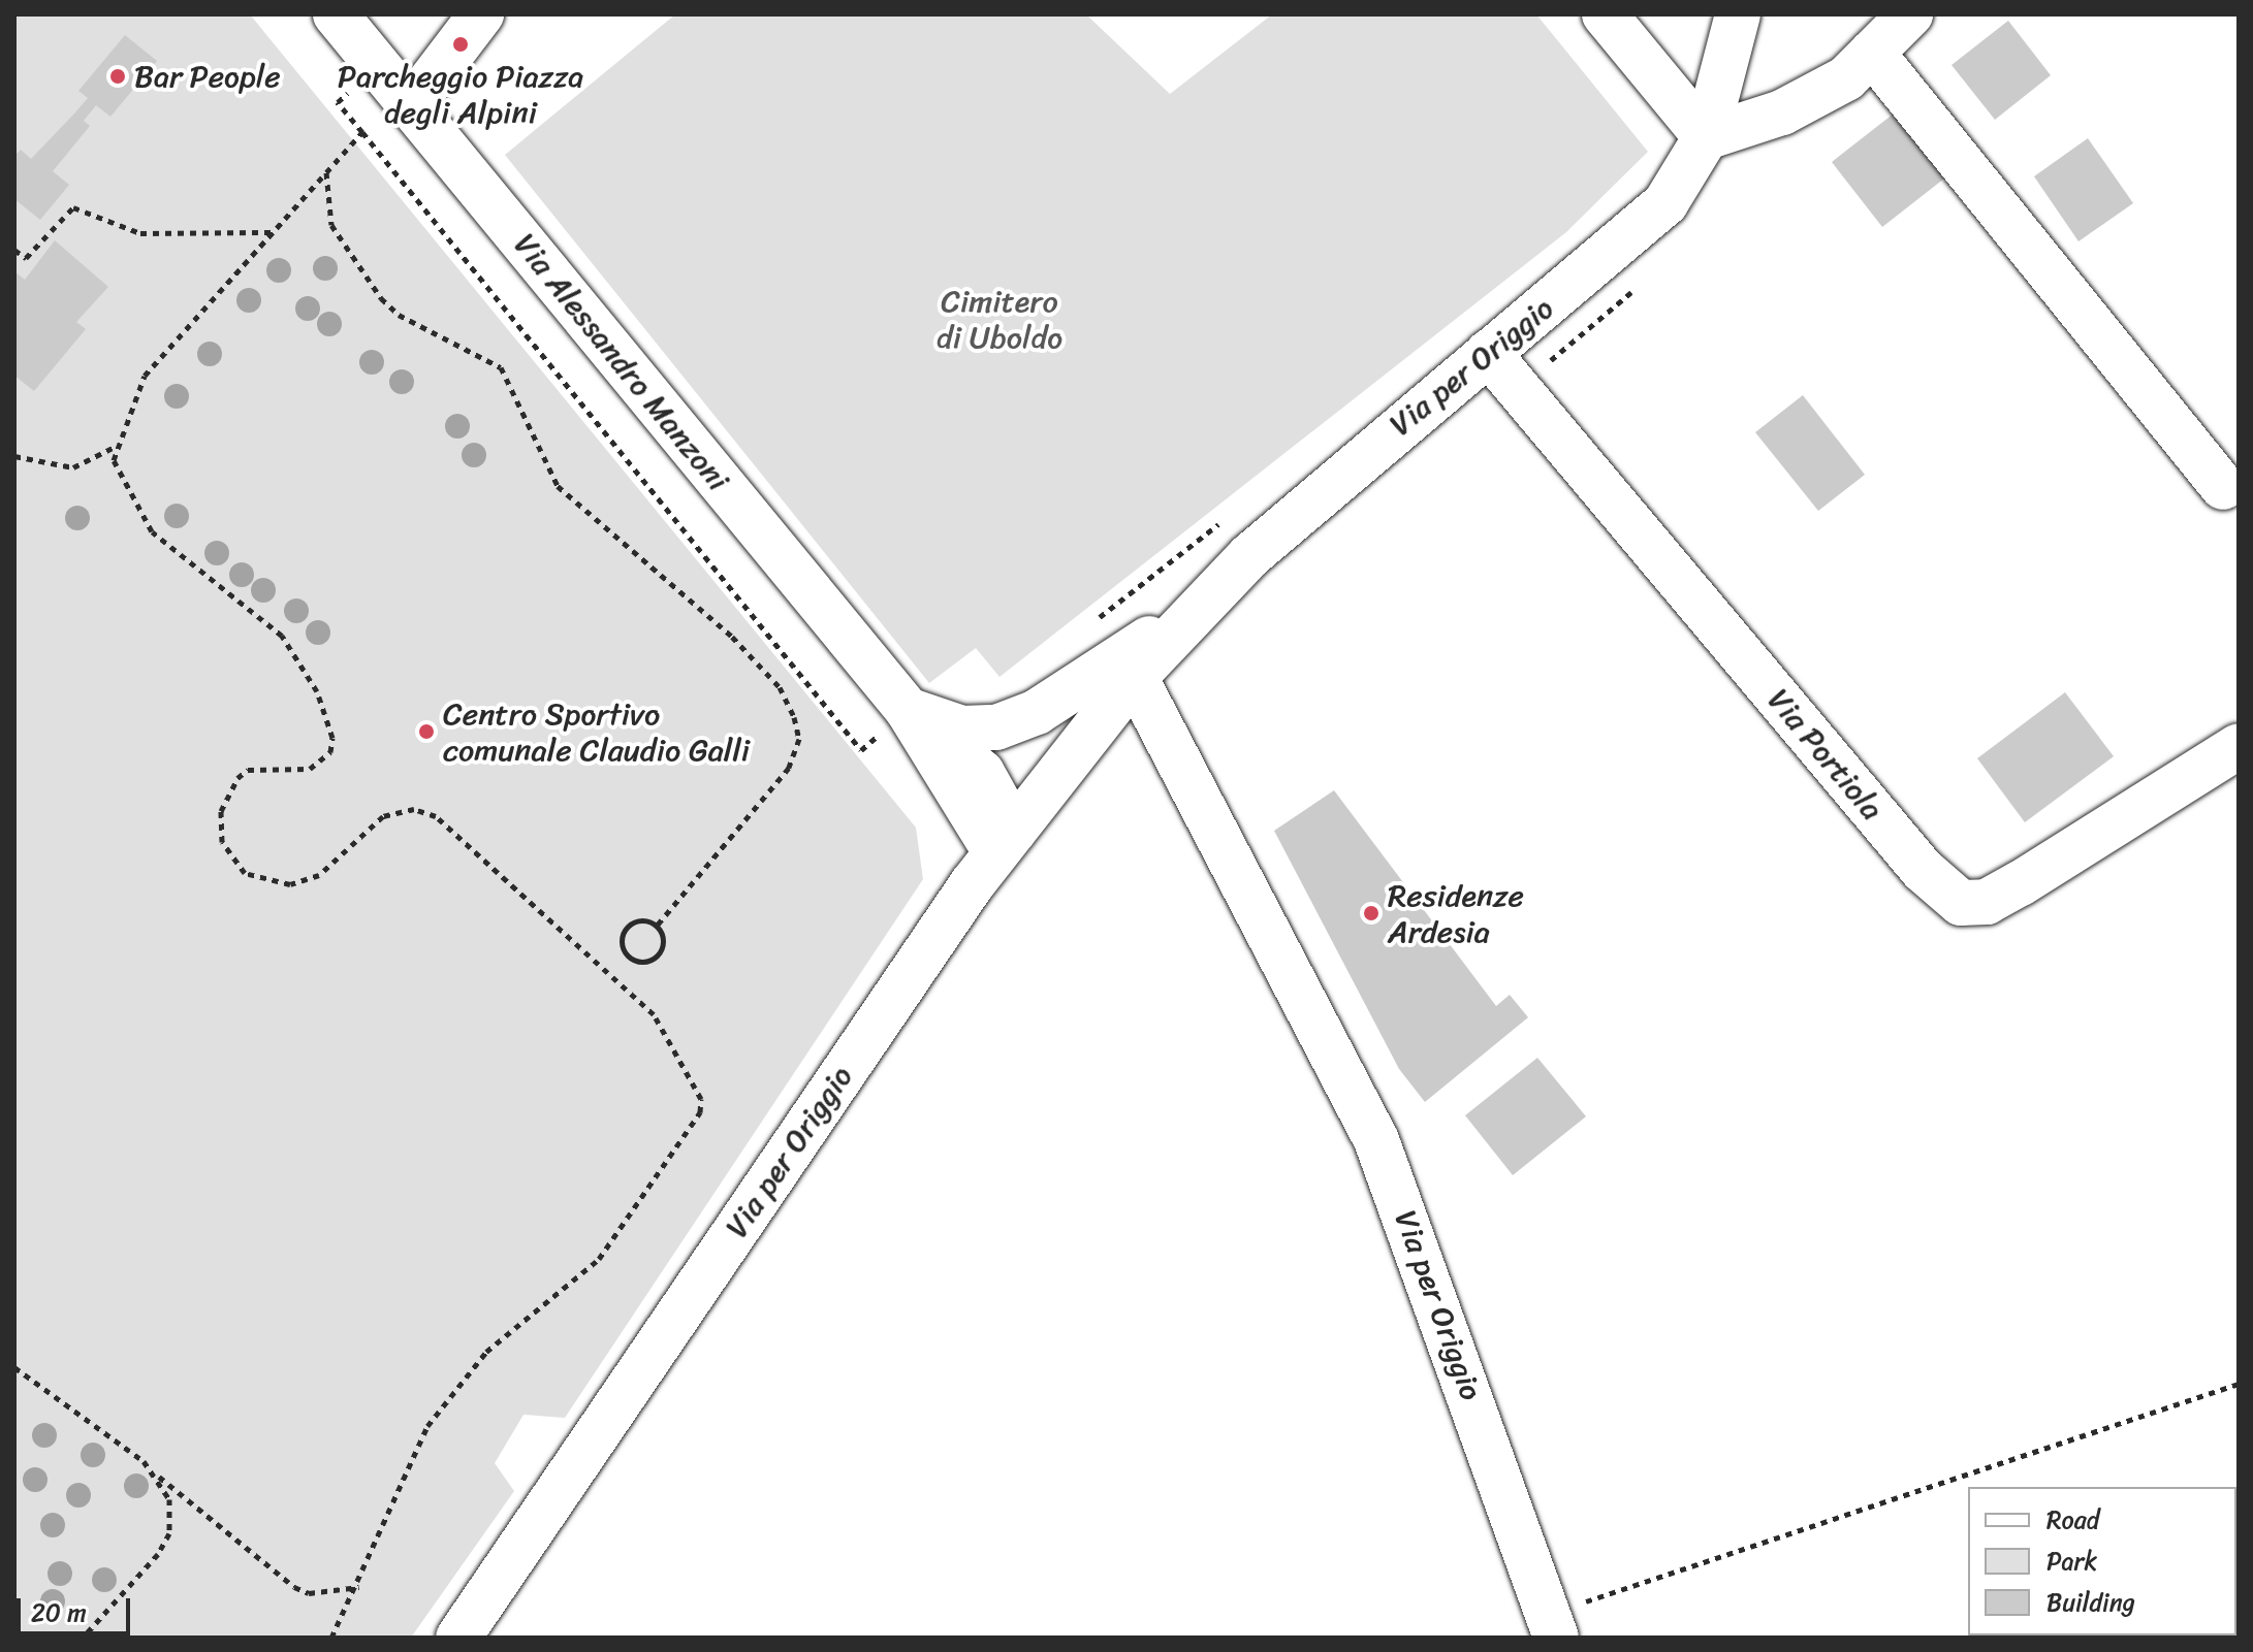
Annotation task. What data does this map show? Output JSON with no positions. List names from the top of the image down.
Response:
{
  "streets": {
    "street": ["Via Alessandro Manzoni", "Via per Origgio", "Via Portiola"]
  },
  "crossings": [
    ["Via Alessandro Manzoni", "Via per Origgio"],
    ["Via per Origgio", "Via Portiola"]
  ],
  "parks": ["Cimitero di Uboldo"],
  "places": [
    "Parcheggio Piazza degli Alpini",
    "Bar People",
    "Centro Sportivo comunale Claudio Galli",
    "Residenze Ardesia"
  ],
  "legend": ["Road", "Park", "Building"],
  "scale_bar": "20 m"
}
